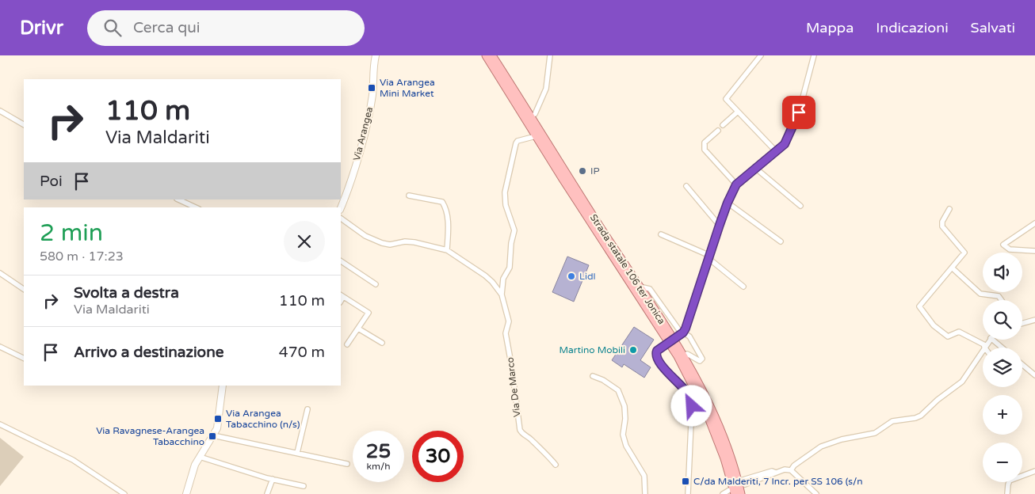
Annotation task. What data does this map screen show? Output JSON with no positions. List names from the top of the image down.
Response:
{
  "streets": {
    "main road": ["Strada statale 106 ter Jonica"],
    "street": ["Via Arangea", "Via De Marco"]
  },
  "places": {
    "transit": [
      "Via Arangea Mini Market",
      "Via Arangea Tabacchino (n/s)",
      "Via Ravagnese-Arangea Tabacchino",
      "C/da Malderiti, 7 Incr. per SS 106 (s/n"
    ],
    "other": ["IP", "Lidl", "Martino Mobili"]
  },
  "page": {
    "header": "Drivr",
    "search": "Cerca qui",
    "nav": ["Mappa", "Indicazioni", "Salvati"],
    "turn": ["110 m", "Via Maldariti"],
    "then": "Poi",
    "heading": ["2 min", "580 m · 17:23"],
    "map_buttons": ["+", "−"],
    "list": [
      {
        "name": "Svolta a destra",
        "note": "Via Maldariti",
        "value": "110 m"
      },
      {
        "name": "Arrivo a destinazione",
        "value": "470 m"
      }
    ],
    "speed": "25 km/h",
    "limit": "30"
  }
}
